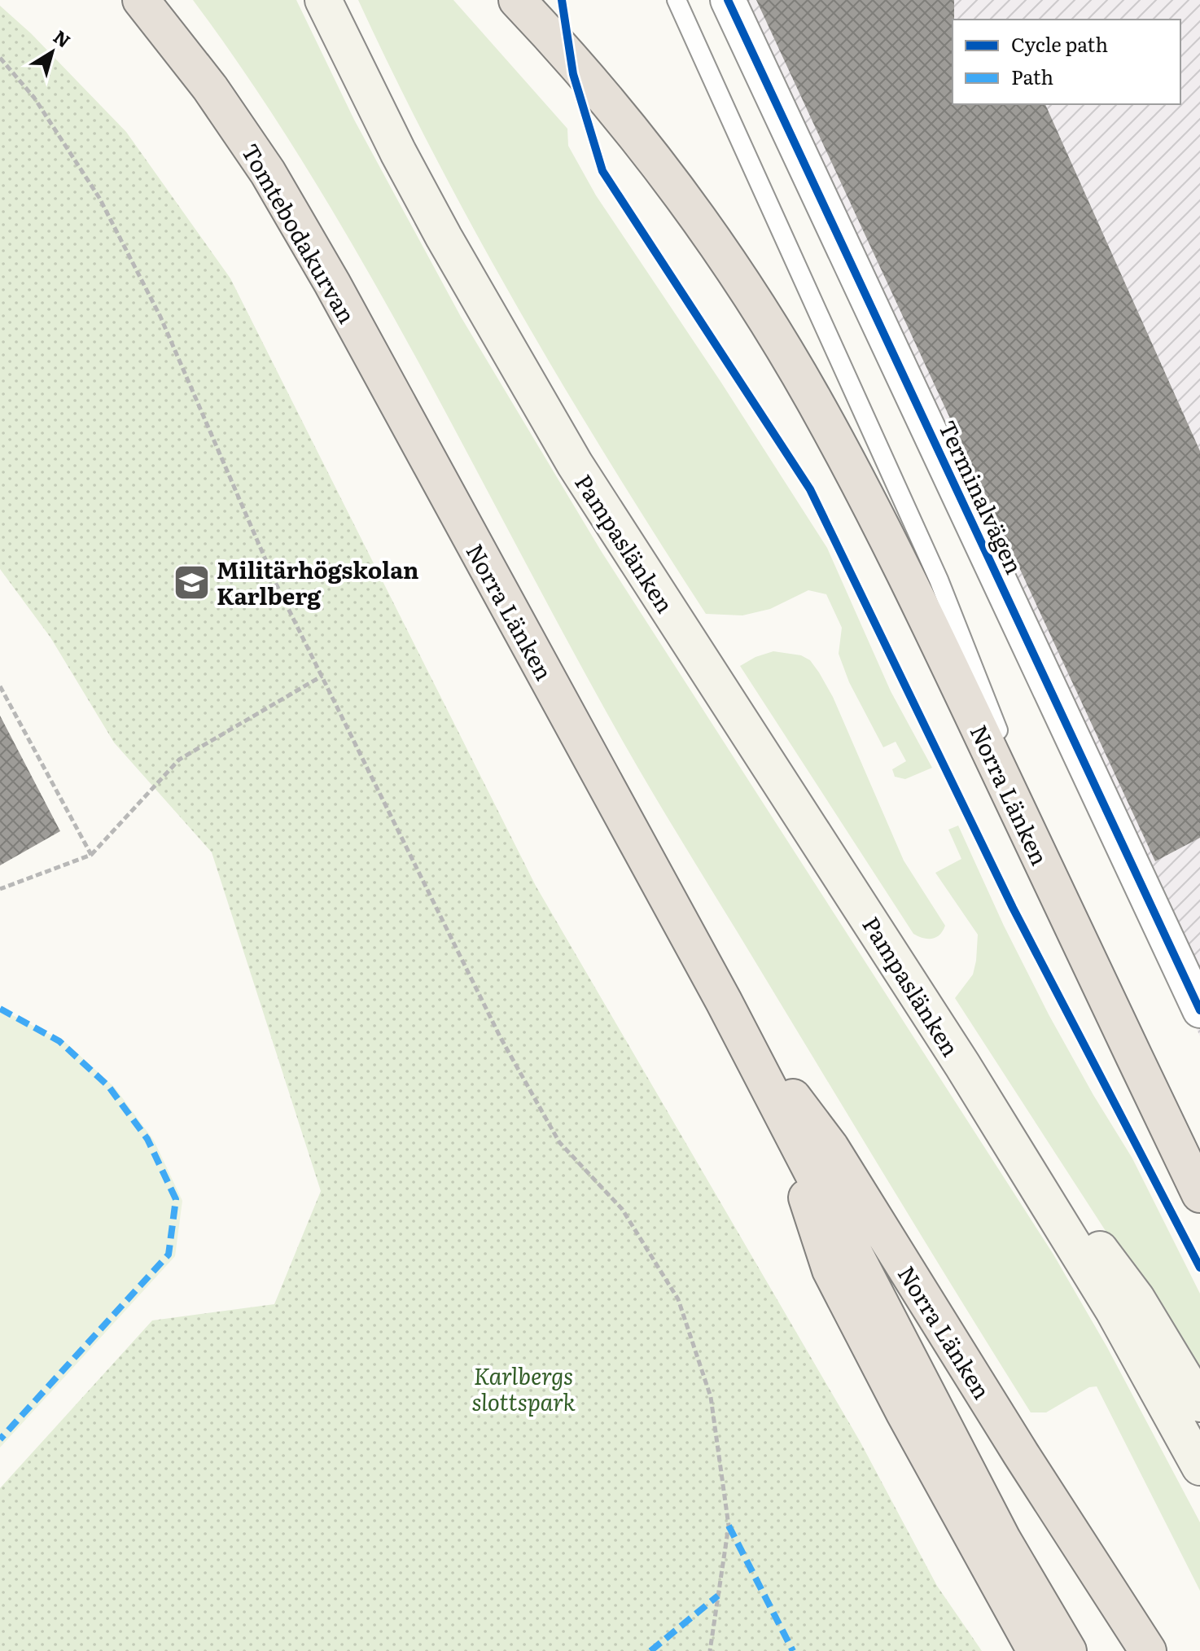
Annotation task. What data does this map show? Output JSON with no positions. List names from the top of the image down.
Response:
{
  "streets": {
    "highway": ["Tomtebodakurvan", "Norra Länken"],
    "main road": ["Pampaslänken"],
    "street": ["Terminalvägen"]
  },
  "crossings": [
    ["Tomtebodakurvan", "Norra Länken"]
  ],
  "parks": ["Karlbergs slottspark"],
  "places": {
    "school or university": ["Militärhögskolan Karlberg"]
  },
  "legend": ["Cycle path", "Path"],
  "north": "top right"
}
